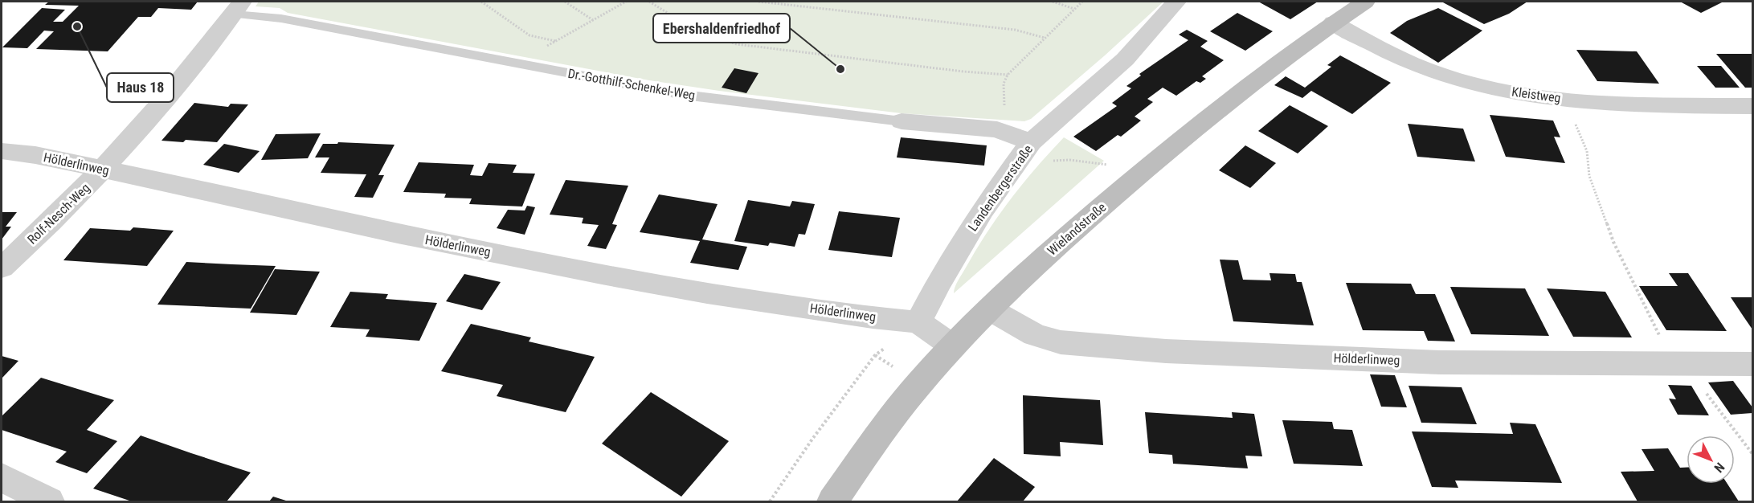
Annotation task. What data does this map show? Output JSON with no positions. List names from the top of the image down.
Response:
{
  "streets": {
    "main road": ["Wielandstraße"],
    "street": [
      "Dr.-Gotthilf-Schenkel-Weg",
      "Kleistweg",
      "Hölderlinweg",
      "Landenbergerstraße",
      "Rolf-Nesch-Weg"
    ]
  },
  "crossings": [
    ["Dr.-Gotthilf-Schenkel-Weg", "Landenbergerstraße"],
    ["Dr.-Gotthilf-Schenkel-Weg", "Rolf-Nesch-Weg"],
    ["Kleistweg", "Wielandstraße"],
    ["Hölderlinweg", "Landenbergerstraße"],
    ["Hölderlinweg", "Rolf-Nesch-Weg"],
    ["Hölderlinweg", "Wielandstraße"]
  ],
  "places": ["Haus 18", "Ebershaldenfriedhof"],
  "north": "bottom right"
}
